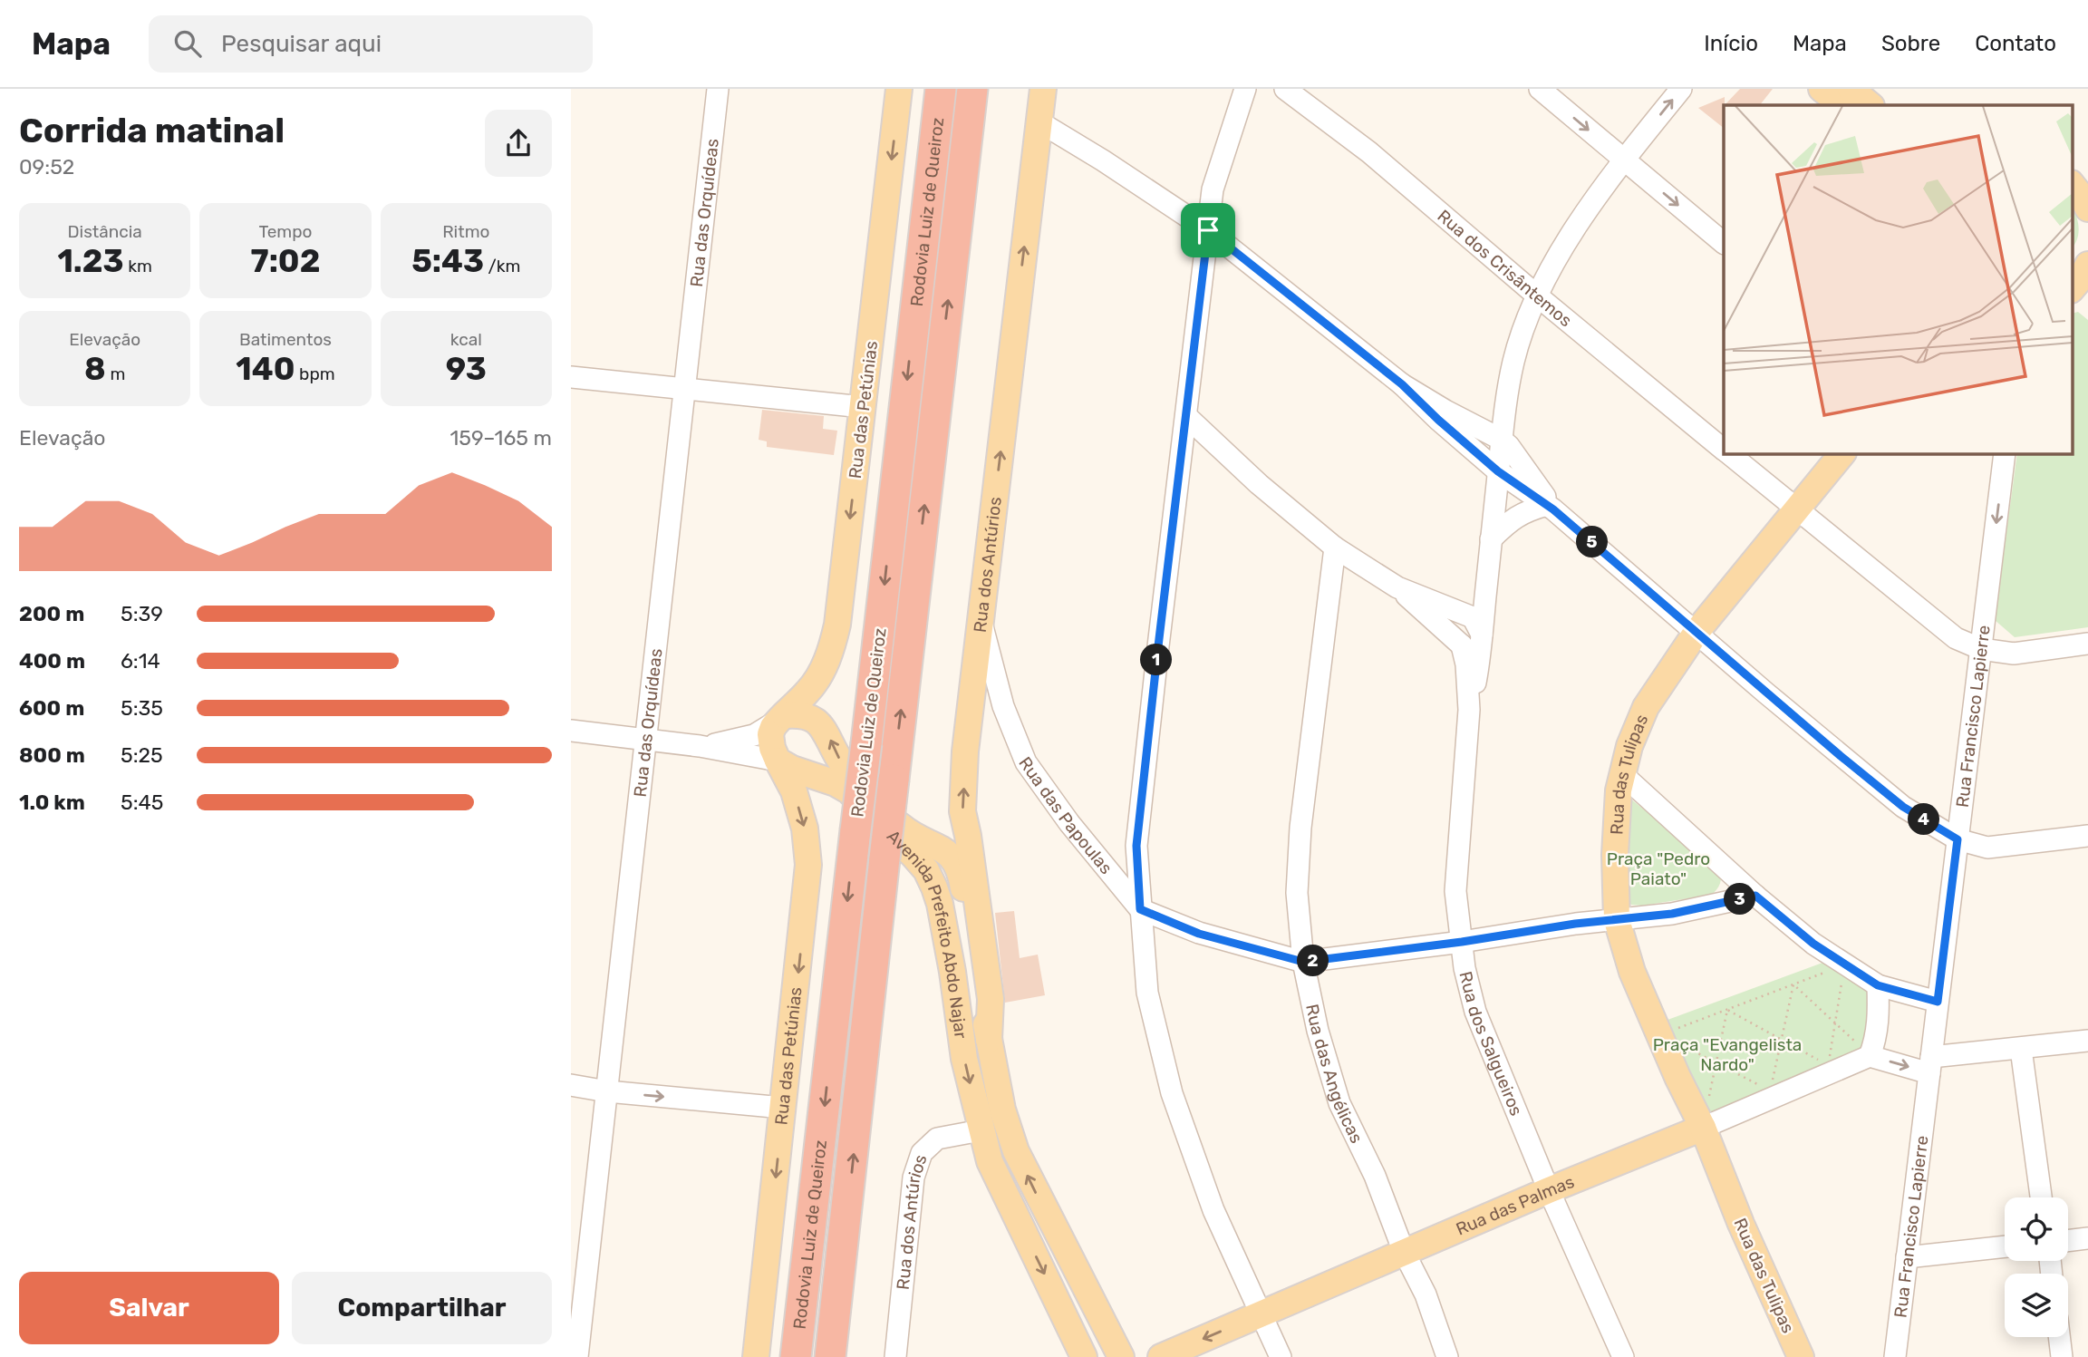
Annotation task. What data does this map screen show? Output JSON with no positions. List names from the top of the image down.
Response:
{
  "streets": {
    "highway": ["Rodovia Luiz de Queiroz"],
    "main road": [
      "Rua das Petúnias",
      "Rua dos Antúrios",
      "Rua das Tulipas",
      "Avenida Prefeito Abdo Najar",
      "Rua das Palmas"
    ],
    "street": [
      "Rua das Orquídeas",
      "Rua dos Crisântemos",
      "Rua Francisco Lapierre",
      "Rua das Papoulas",
      "Rua dos Salgueiros",
      "Rua das Angélicas"
    ]
  },
  "crossings": [
    ["Rua dos Crisântemos", "Rua Francisco Lapierre"],
    ["Rua dos Crisântemos", "Rua das Tulipas"],
    ["Rua dos Crisântemos", "Rua dos Salgueiros"],
    ["Rua das Petúnias", "Avenida Prefeito Abdo Najar"],
    ["Rua dos Antúrios", "Rua das Papoulas"],
    ["Rua dos Antúrios", "Avenida Prefeito Abdo Najar"],
    ["Rua das Tulipas", "Rua das Papoulas"],
    ["Rua das Tulipas", "Rua das Palmas"],
    ["Rua das Papoulas", "Rua dos Salgueiros"],
    ["Rua das Papoulas", "Rua das Angélicas"],
    ["Rua dos Salgueiros", "Rua das Palmas"],
    ["Rua das Angélicas", "Rua das Palmas"]
  ],
  "one_way": ["Rua das Petúnias", "Rua dos Antúrios"],
  "parks": ["Praça \"Pedro Paiato\"", "Praça \"Evangelista Nardo\""],
  "page": {
    "header": "Mapa",
    "search": "Pesquisar aqui",
    "nav": [
      "Início",
      "Mapa",
      "Sobre",
      "Contato"
    ],
    "heading": ["Corrida matinal", "09:52"],
    "stats": [
      ["Distância", "1.23 km"],
      ["Tempo", "7:02"],
      ["Ritmo", "5:43 /km"],
      ["Elevação", "8 m"],
      ["Batimentos", "140 bpm"],
      ["kcal", "93"]
    ],
    "chart": ["Elevação", "159–165 m"],
    "pins": [
      "5",
      "1",
      "4",
      "3",
      "2"
    ],
    "list": [
      {
        "name": "200 m",
        "note": "5:39"
      },
      {
        "name": "400 m",
        "note": "6:14"
      },
      {
        "name": "600 m",
        "note": "5:35"
      },
      {
        "name": "800 m",
        "note": "5:25"
      },
      {
        "name": "1.0 km",
        "note": "5:45"
      }
    ],
    "buttons": ["Salvar", "Compartilhar"]
  }
}
